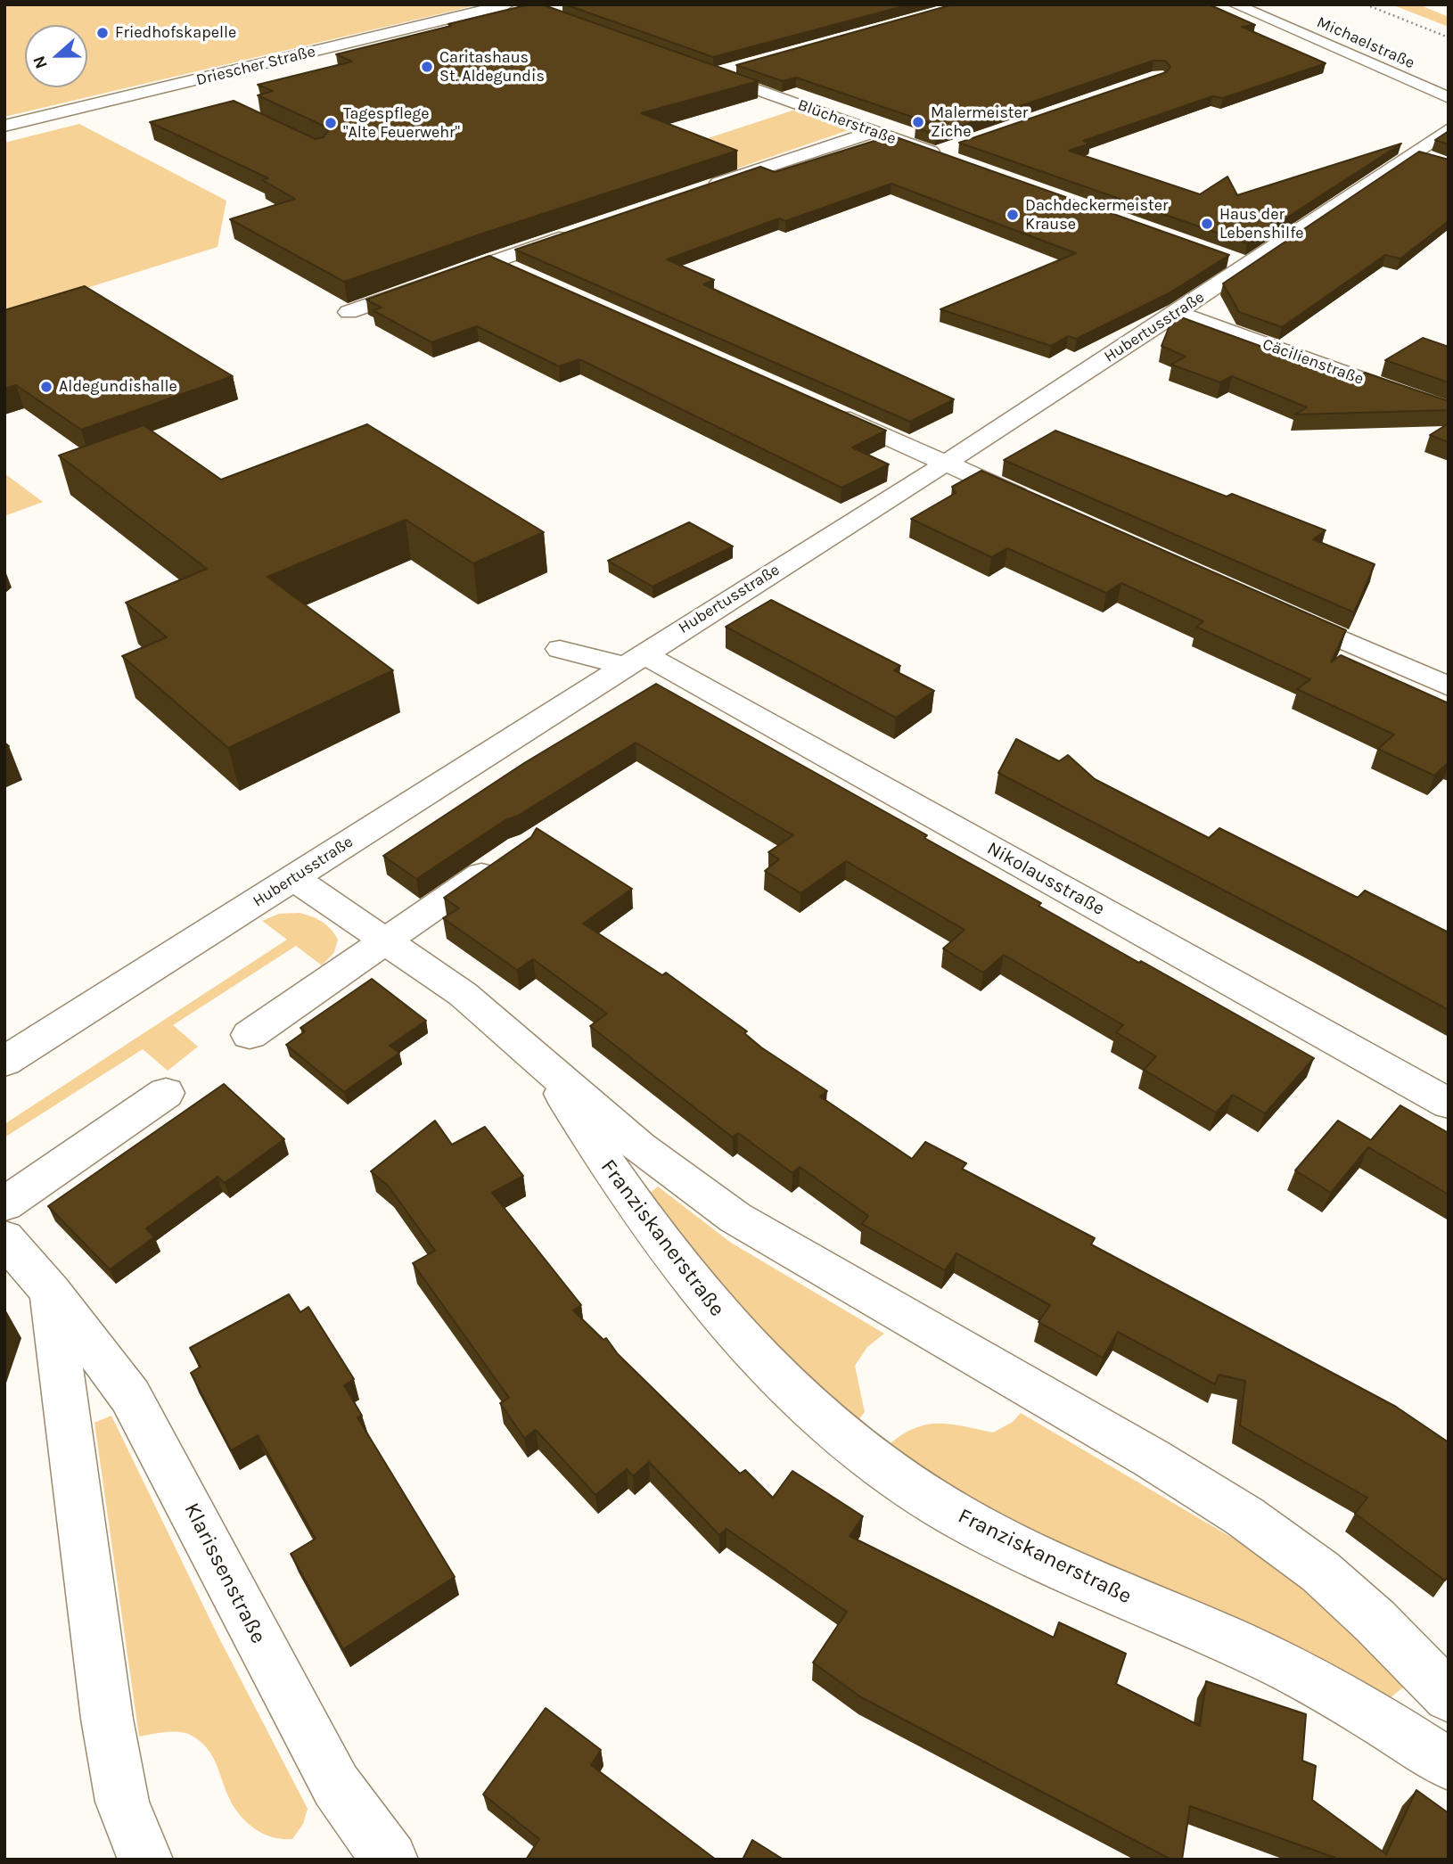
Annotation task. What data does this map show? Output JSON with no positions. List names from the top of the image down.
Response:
{
  "streets": {
    "street": [
      "Michaelstraße",
      "Driescher Straße",
      "Blücherstraße",
      "Hubertusstraße",
      "Cäcilienstraße",
      "Nikolausstraße",
      "Franziskanerstraße",
      "Klarissenstraße"
    ]
  },
  "crossings": [
    ["Hubertusstraße", "Cäcilienstraße"],
    ["Hubertusstraße", "Nikolausstraße"],
    ["Hubertusstraße", "Franziskanerstraße"]
  ],
  "places": [
    "Friedhofskapelle",
    "Caritashaus St. Aldegundis",
    "Malermeister Ziche",
    "Tagespflege \"Alte Feuerwehr\"",
    "Dachdeckermeister Krause",
    "Haus der Lebenshilfe",
    "Aldegundishalle"
  ],
  "north": "left"
}
